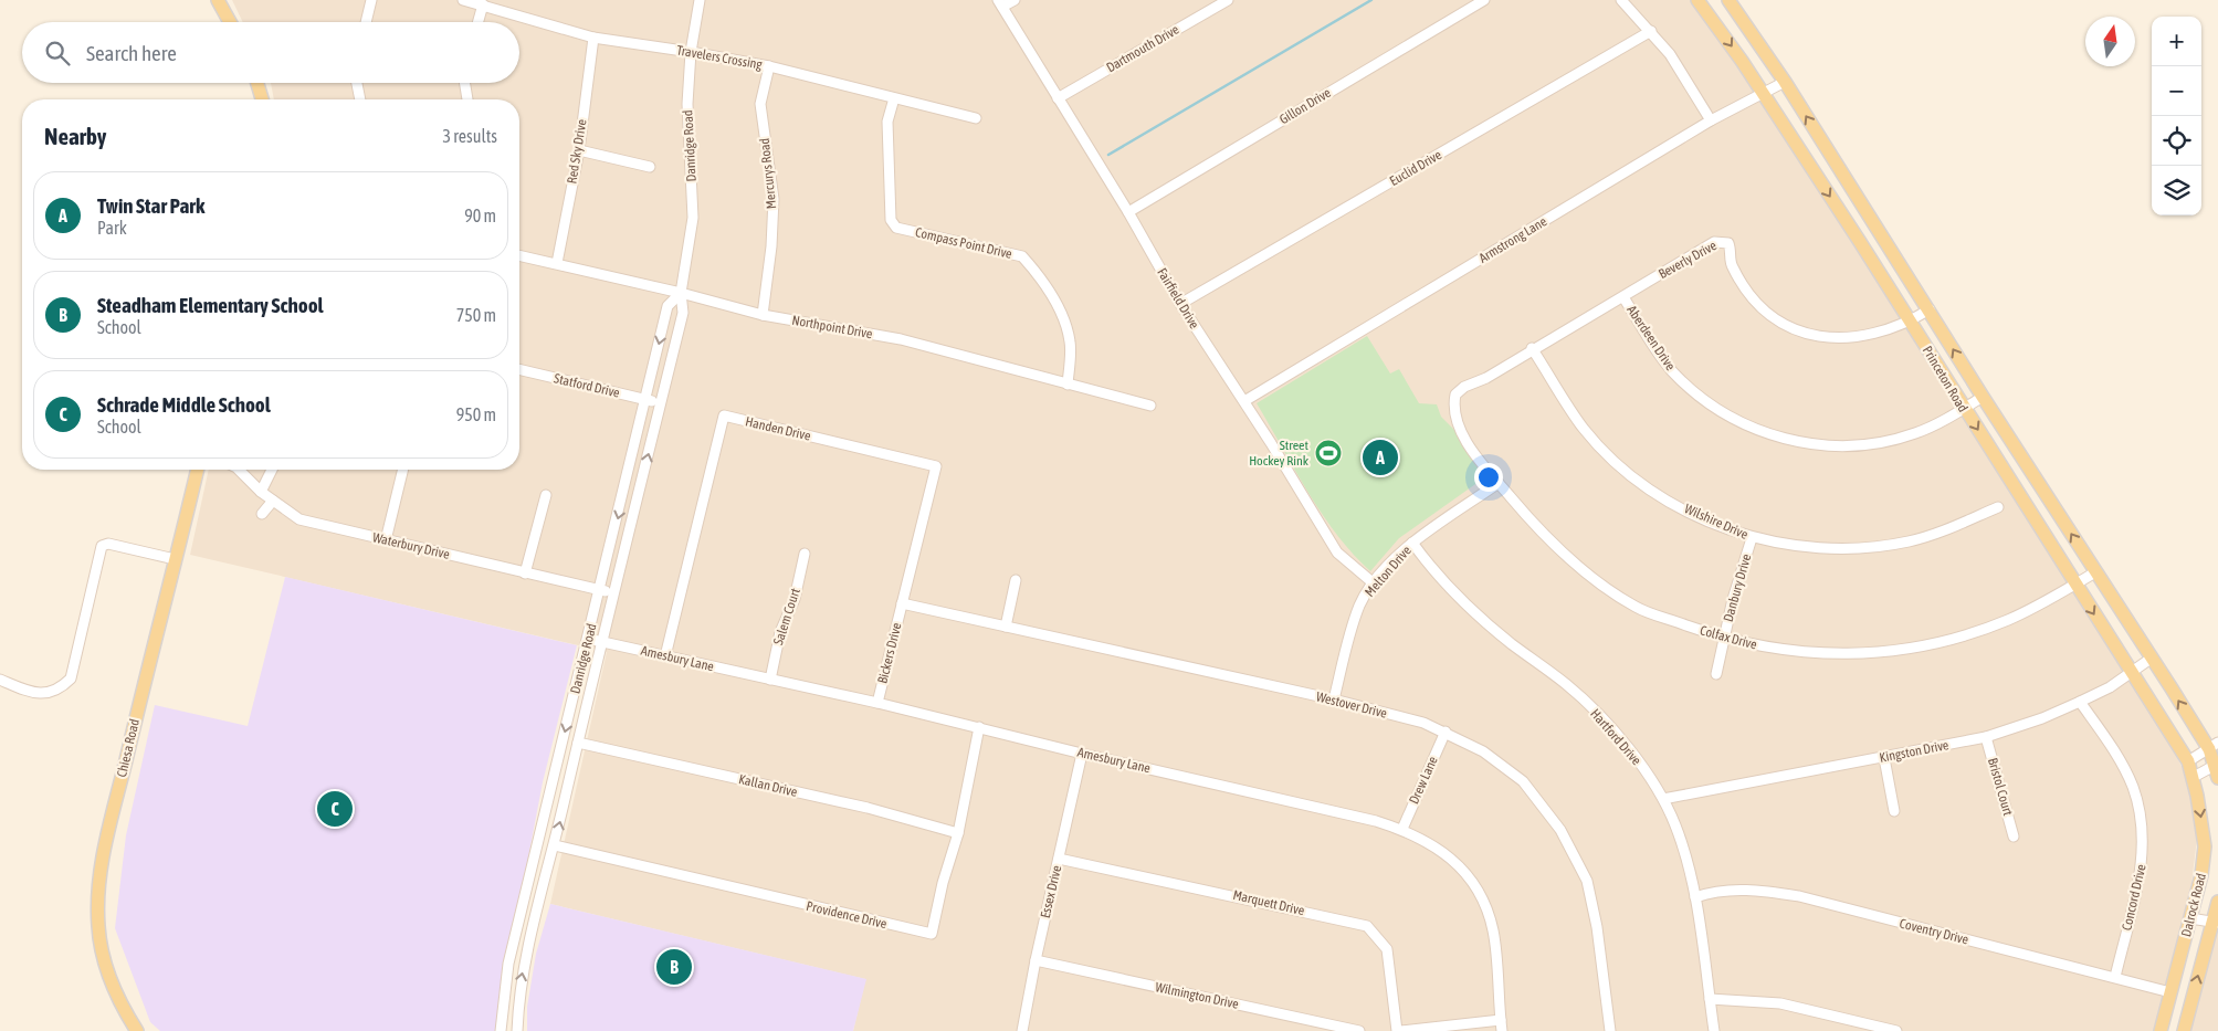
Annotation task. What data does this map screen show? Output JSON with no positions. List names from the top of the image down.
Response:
{
  "streets": {
    "main road": ["Princeton Road", "Chiesa Road", "Dalrock Road"],
    "street": [
      "Dartmouth Drive",
      "Travelers Crossing",
      "Gillon Drive",
      "Danridge Road",
      "Red Sky Drive",
      "Euclid Drive",
      "Mercurys Road",
      "Armstrong Lane",
      "Compass Point Drive",
      "Beverly Drive",
      "Fairfield Drive",
      "Northpoint Drive",
      "Aberdeen Drive",
      "Statford Drive",
      "Handen Drive",
      "Wilshire Drive",
      "Waterbury Drive",
      "Melton Drive",
      "Danbury Drive",
      "Salem Court",
      "Colfax Drive",
      "Bickers Drive",
      "Amesbury Lane",
      "Westover Drive",
      "Hartford Drive",
      "Kingston Drive",
      "Drew Lane",
      "Kallan Drive",
      "Bristol Court",
      "Essex Drive",
      "Concord Drive",
      "Marquett Drive",
      "Providence Drive",
      "Coventry Drive",
      "Wilmington Drive"
    ]
  },
  "crossings": [
    ["Dartmouth Drive", "Fairfield Drive"],
    ["Travelers Crossing", "Danridge Road"],
    ["Travelers Crossing", "Red Sky Drive"],
    ["Travelers Crossing", "Mercurys Road"],
    ["Travelers Crossing", "Compass Point Drive"],
    ["Gillon Drive", "Fairfield Drive"],
    ["Danridge Road", "Northpoint Drive"],
    ["Danridge Road", "Statford Drive"],
    ["Danridge Road", "Waterbury Drive"],
    ["Danridge Road", "Amesbury Lane"],
    ["Danridge Road", "Kallan Drive"],
    ["Danridge Road", "Providence Drive"],
    ["Red Sky Drive", "Northpoint Drive"],
    ["Euclid Drive", "Fairfield Drive"],
    ["Mercurys Road", "Northpoint Drive"],
    ["Armstrong Lane", "Fairfield Drive"],
    ["Armstrong Lane", "Princeton Road"],
    ["Compass Point Drive", "Northpoint Drive"],
    ["Beverly Drive", "Aberdeen Drive"],
    ["Beverly Drive", "Princeton Road"],
    ["Beverly Drive", "Wilshire Drive"],
    ["Beverly Drive", "Colfax Drive"],
    ["Fairfield Drive", "Melton Drive"],
    ["Aberdeen Drive", "Princeton Road"],
    ["Princeton Road", "Colfax Drive"],
    ["Princeton Road", "Kingston Drive"],
    ["Princeton Road", "Dalrock Road"],
    ["Handen Drive", "Bickers Drive"],
    ["Handen Drive", "Amesbury Lane"],
    ["Handen Drive", "Westover Drive"],
    ["Wilshire Drive", "Danbury Drive"],
    ["Melton Drive", "Colfax Drive"],
    ["Melton Drive", "Westover Drive"],
    ["Melton Drive", "Hartford Drive"],
    ["Danbury Drive", "Colfax Drive"],
    ["Salem Court", "Amesbury Lane"],
    ["Bickers Drive", "Amesbury Lane"],
    ["Bickers Drive", "Westover Drive"],
    ["Amesbury Lane", "Drew Lane"],
    ["Amesbury Lane", "Essex Drive"],
    ["Amesbury Lane", "Providence Drive"],
    ["Westover Drive", "Drew Lane"],
    ["Hartford Drive", "Kingston Drive"],
    ["Hartford Drive", "Coventry Drive"],
    ["Kingston Drive", "Bristol Court"],
    ["Kingston Drive", "Concord Drive"],
    ["Kallan Drive", "Providence Drive"],
    ["Essex Drive", "Marquett Drive"],
    ["Essex Drive", "Wilmington Drive"],
    ["Concord Drive", "Coventry Drive"],
    ["Dalrock Road", "Coventry Drive"]
  ],
  "places": {
    "sports": ["Street Hockey Rink"]
  },
  "north": "top",
  "page": {
    "map_buttons": ["+", "−"],
    "search": "Search here",
    "heading": ["Nearby", "3 results"],
    "list": [
      {
        "mark": "A",
        "name": "Twin Star Park",
        "note": "Park",
        "value": "90 m"
      },
      {
        "mark": "B",
        "name": "Steadham Elementary School",
        "note": "School",
        "value": "750 m"
      },
      {
        "mark": "C",
        "name": "Schrade Middle School",
        "note": "School",
        "value": "950 m"
      }
    ],
    "pins": ["A", "C", "B"]
  }
}
